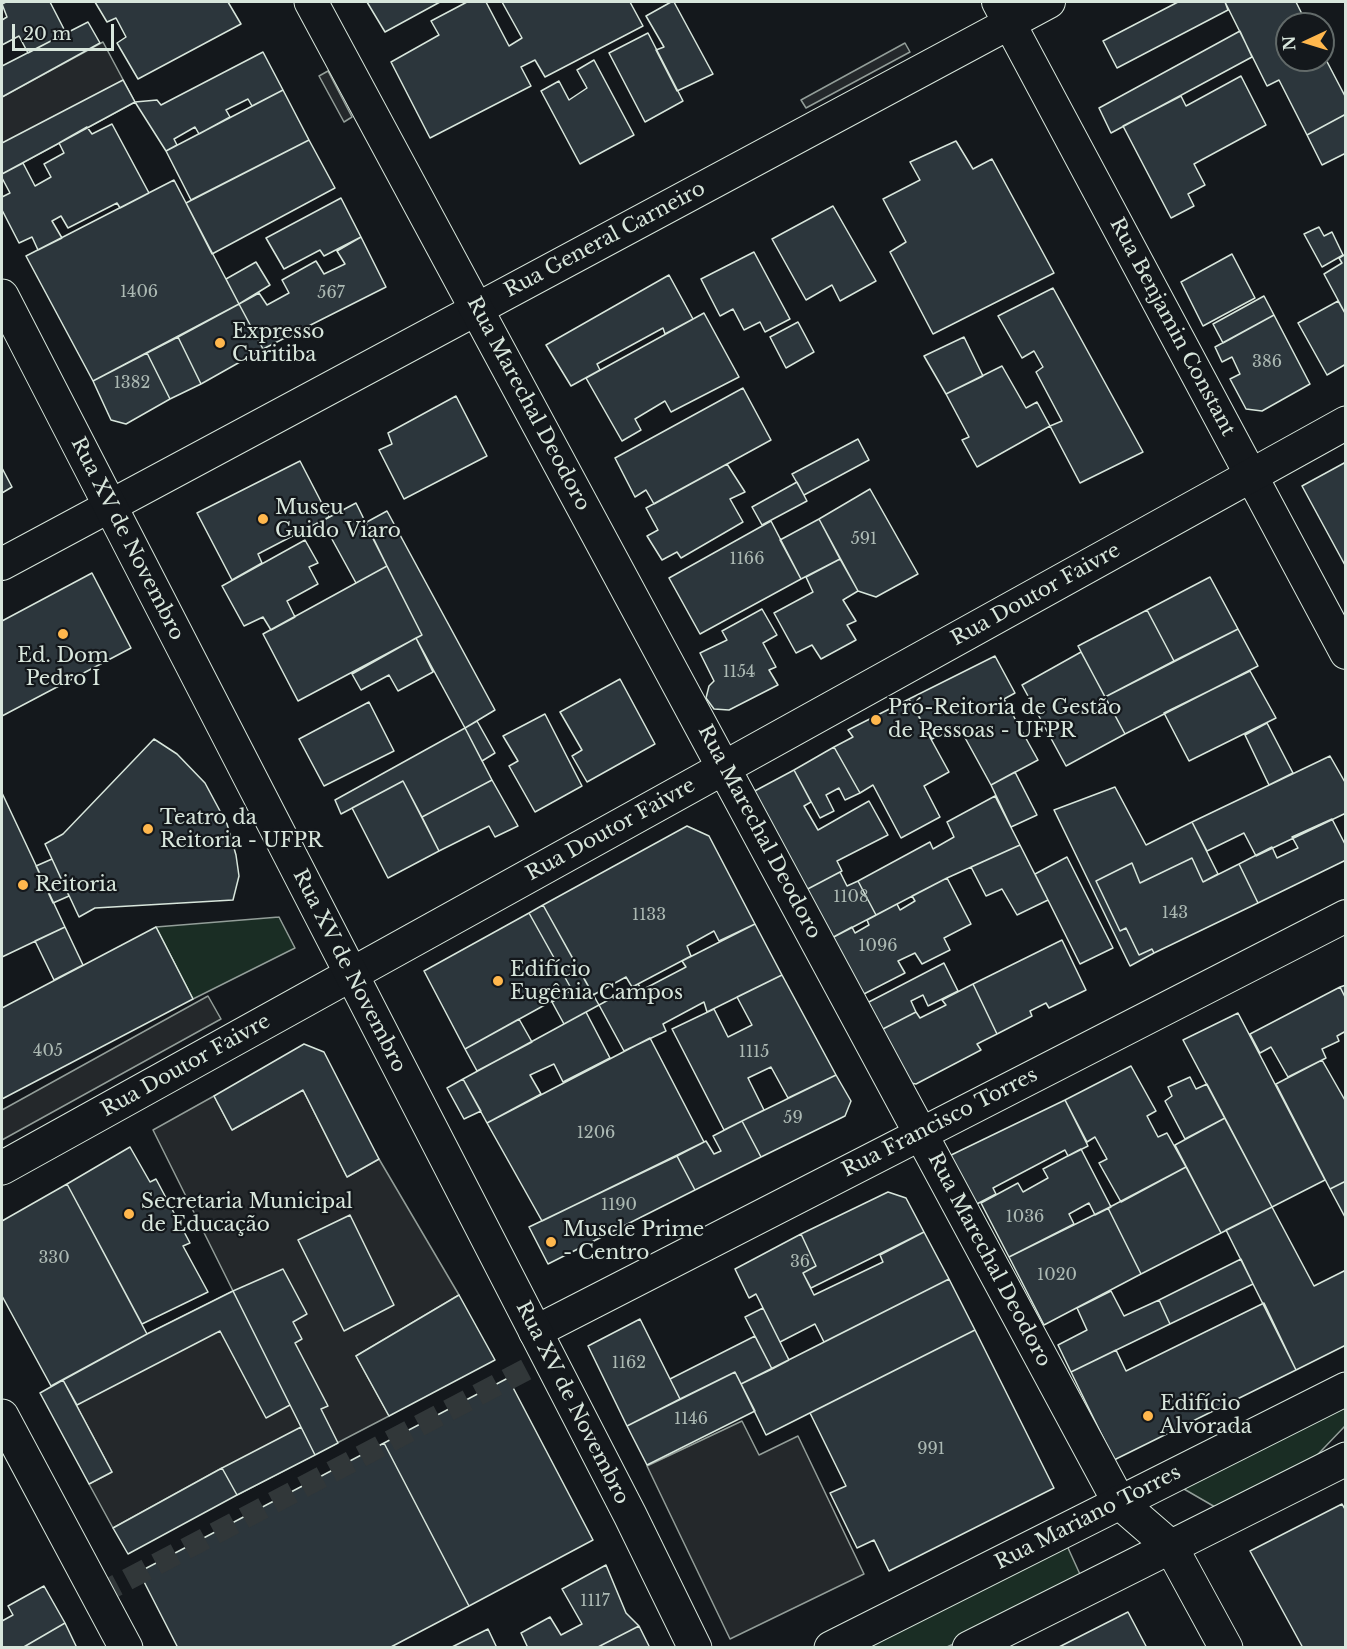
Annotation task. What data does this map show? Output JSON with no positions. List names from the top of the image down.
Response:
{
  "streets": {
    "street": [
      "Rua General Carneiro",
      "Rua Benjamin Constant",
      "Rua Marechal Deodoro",
      "Rua XV de Novembro",
      "Rua Doutor Faivre",
      "Rua Francisco Torres",
      "Rua Mariano Torres"
    ]
  },
  "crossings": [
    ["Rua General Carneiro", "Rua Benjamin Constant"],
    ["Rua General Carneiro", "Rua Marechal Deodoro"],
    ["Rua General Carneiro", "Rua XV de Novembro"],
    ["Rua Benjamin Constant", "Rua Doutor Faivre"],
    ["Rua Marechal Deodoro", "Rua Doutor Faivre"],
    ["Rua Marechal Deodoro", "Rua Francisco Torres"],
    ["Rua Marechal Deodoro", "Rua Mariano Torres"],
    ["Rua XV de Novembro", "Rua Doutor Faivre"],
    ["Rua XV de Novembro", "Rua Francisco Torres"]
  ],
  "places": [
    "Expresso Curitiba",
    "Museu Guido Viaro",
    "Ed. Dom Pedro I",
    "Pró-Reitoria de Gestão de Pessoas - UFPR",
    "Teatro da Reitoria - UFPR",
    "Reitoria",
    "Edifício Eugênia Campos",
    "Secretaria Municipal de Educação",
    "Muscle Prime - Centro",
    "Edifício Alvorada"
  ],
  "house_numbers": [
    "1406",
    "567",
    "386",
    "1382",
    "591",
    "1166",
    "1154",
    "1108",
    "143",
    "1133",
    "1096",
    "405",
    "1115",
    "59",
    "1206",
    "1190",
    "1036",
    "330",
    "36",
    "1020",
    "1162",
    "1146",
    "991",
    "1117"
  ],
  "scale_bar": "20 m",
  "north": "left"
}
